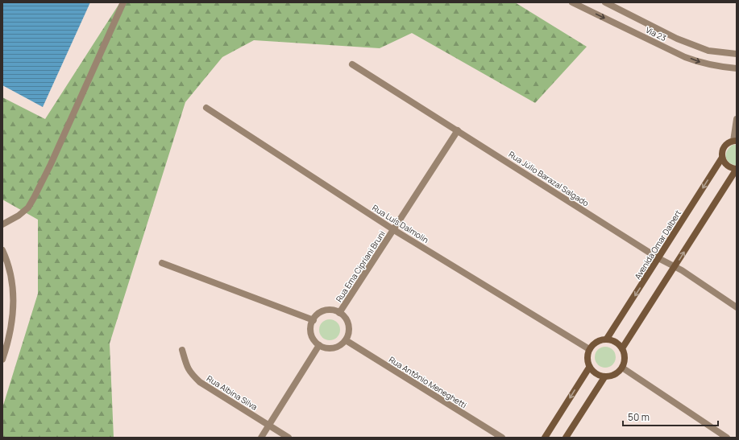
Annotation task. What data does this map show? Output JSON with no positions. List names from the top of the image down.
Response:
{
  "streets": {
    "street": [
      "Via 23",
      "Rua Júlio Barazal Salgado",
      "Rua Luís Dalmolin",
      "Avenida Omar Dalbert",
      "Rua Ema Cipriani Bruni",
      "Rua Antônio Meneghetti",
      "Rua Albina Silva"
    ]
  },
  "crossings": [
    ["Rua Júlio Barazal Salgado", "Avenida Omar Dalbert"],
    ["Rua Júlio Barazal Salgado", "Rua Ema Cipriani Bruni"],
    ["Rua Luís Dalmolin", "Avenida Omar Dalbert"],
    ["Rua Luís Dalmolin", "Rua Ema Cipriani Bruni"],
    ["Rua Ema Cipriani Bruni", "Rua Antônio Meneghetti"]
  ],
  "scale_bar": "50 m"
}
